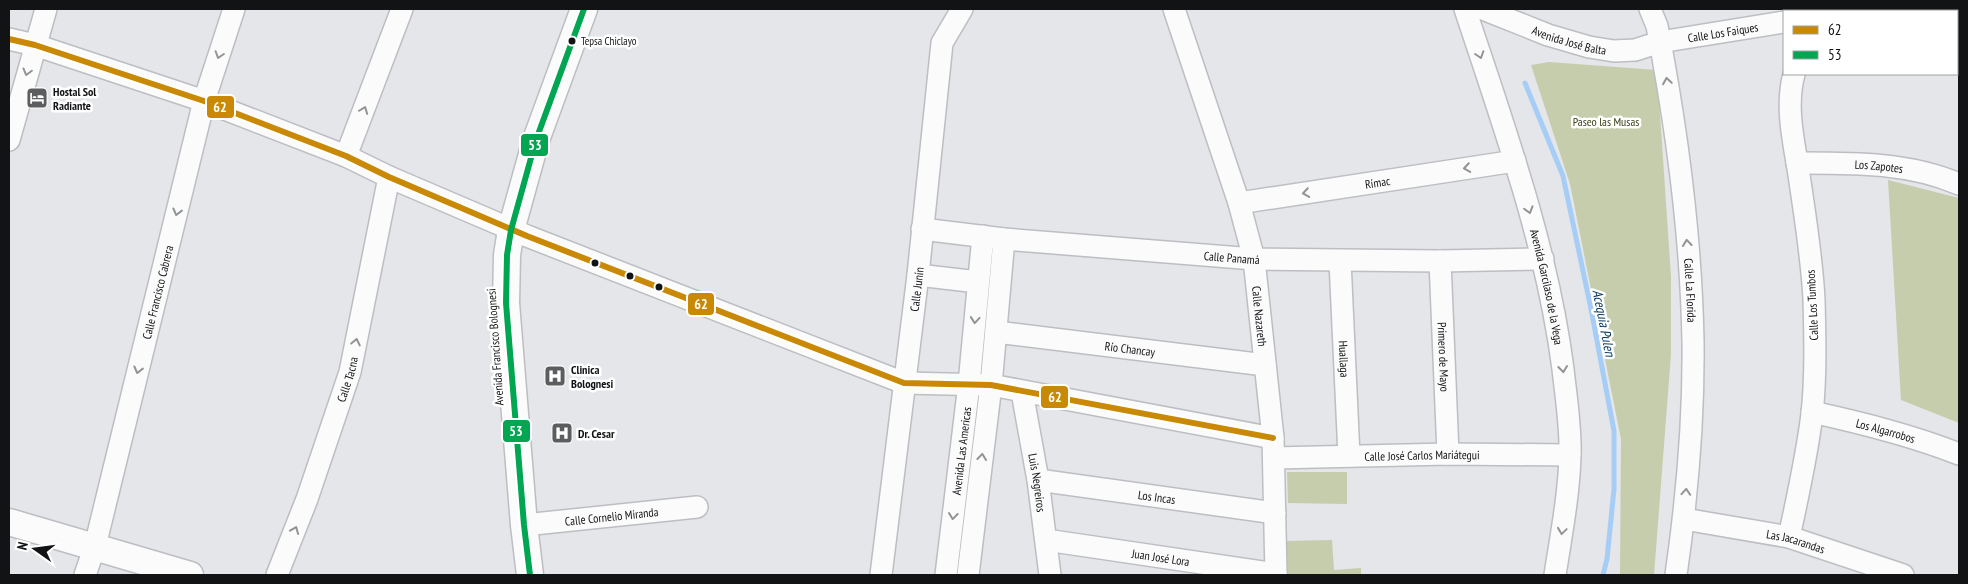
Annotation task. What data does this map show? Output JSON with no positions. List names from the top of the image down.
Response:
{
  "streets": {
    "main road": ["Avenida Francisco Bolognesi"],
    "street": [
      "Calle Los Faiques",
      "Avenida José Balta",
      "Los Zapotes",
      "Rímac",
      "Calle Panamá",
      "Avenida Garcilaso de la Vega",
      "Calle Junín",
      "Calle La Florida",
      "Calle Francisco Cabrera",
      "Calle Los Tumbos",
      "Calle Nazareth",
      "Río Chancay",
      "Primero de Mayo",
      "Huallaga",
      "Calle Tacna",
      "Los Algarrobos",
      "Avenida Las Americas",
      "Calle José Carlos Mariátegui",
      "Luis Negreiros",
      "Los Incas",
      "Calle Cornelio Miranda",
      "Las Jacarandas",
      "Juan José Lora"
    ]
  },
  "crossings": [
    ["Calle Los Faiques", "Avenida José Balta"],
    ["Calle Los Faiques", "Calle La Florida"],
    ["Avenida José Balta", "Calle La Florida"],
    ["Los Zapotes", "Calle Los Tumbos"],
    ["Rímac", "Avenida Garcilaso de la Vega"],
    ["Rímac", "Calle Nazareth"],
    ["Calle Panamá", "Avenida Garcilaso de la Vega"],
    ["Calle Panamá", "Calle Junín"],
    ["Calle Panamá", "Calle Nazareth"],
    ["Calle Panamá", "Primero de Mayo"],
    ["Calle Panamá", "Huallaga"],
    ["Calle Panamá", "Avenida Las Americas"],
    ["Avenida Garcilaso de la Vega", "Calle José Carlos Mariátegui"],
    ["Calle Junín", "Calle José Carlos Mariátegui"],
    ["Calle La Florida", "Las Jacarandas"],
    ["Calle Los Tumbos", "Los Algarrobos"],
    ["Calle Los Tumbos", "Las Jacarandas"],
    ["Calle Nazareth", "Río Chancay"],
    ["Calle Nazareth", "Calle José Carlos Mariátegui"],
    ["Calle Nazareth", "Los Incas"],
    ["Calle Nazareth", "Juan José Lora"],
    ["Avenida Francisco Bolognesi", "Calle Cornelio Miranda"],
    ["Río Chancay", "Avenida Las Americas"],
    ["Primero de Mayo", "Calle José Carlos Mariátegui"],
    ["Huallaga", "Calle José Carlos Mariátegui"],
    ["Avenida Las Americas", "Calle José Carlos Mariátegui"],
    ["Calle José Carlos Mariátegui", "Luis Negreiros"],
    ["Luis Negreiros", "Los Incas"],
    ["Luis Negreiros", "Juan José Lora"]
  ],
  "one_way": [
    "Rímac",
    "Avenida Garcilaso de la Vega",
    "Calle La Florida",
    "Calle Tacna"
  ],
  "water": ["Acequia Pulen"],
  "parks": ["Paseo las Musas"],
  "places": {
    "other": ["Tepsa Chiclayo"],
    "hotel": ["Hostal Sol Radiante"],
    "hospital": ["Clinica Bolognesi", "Dr. Cesar"]
  },
  "lines": ["transit line 53", "transit line 62"],
  "legend": ["62", "53"],
  "north": "left"
}
